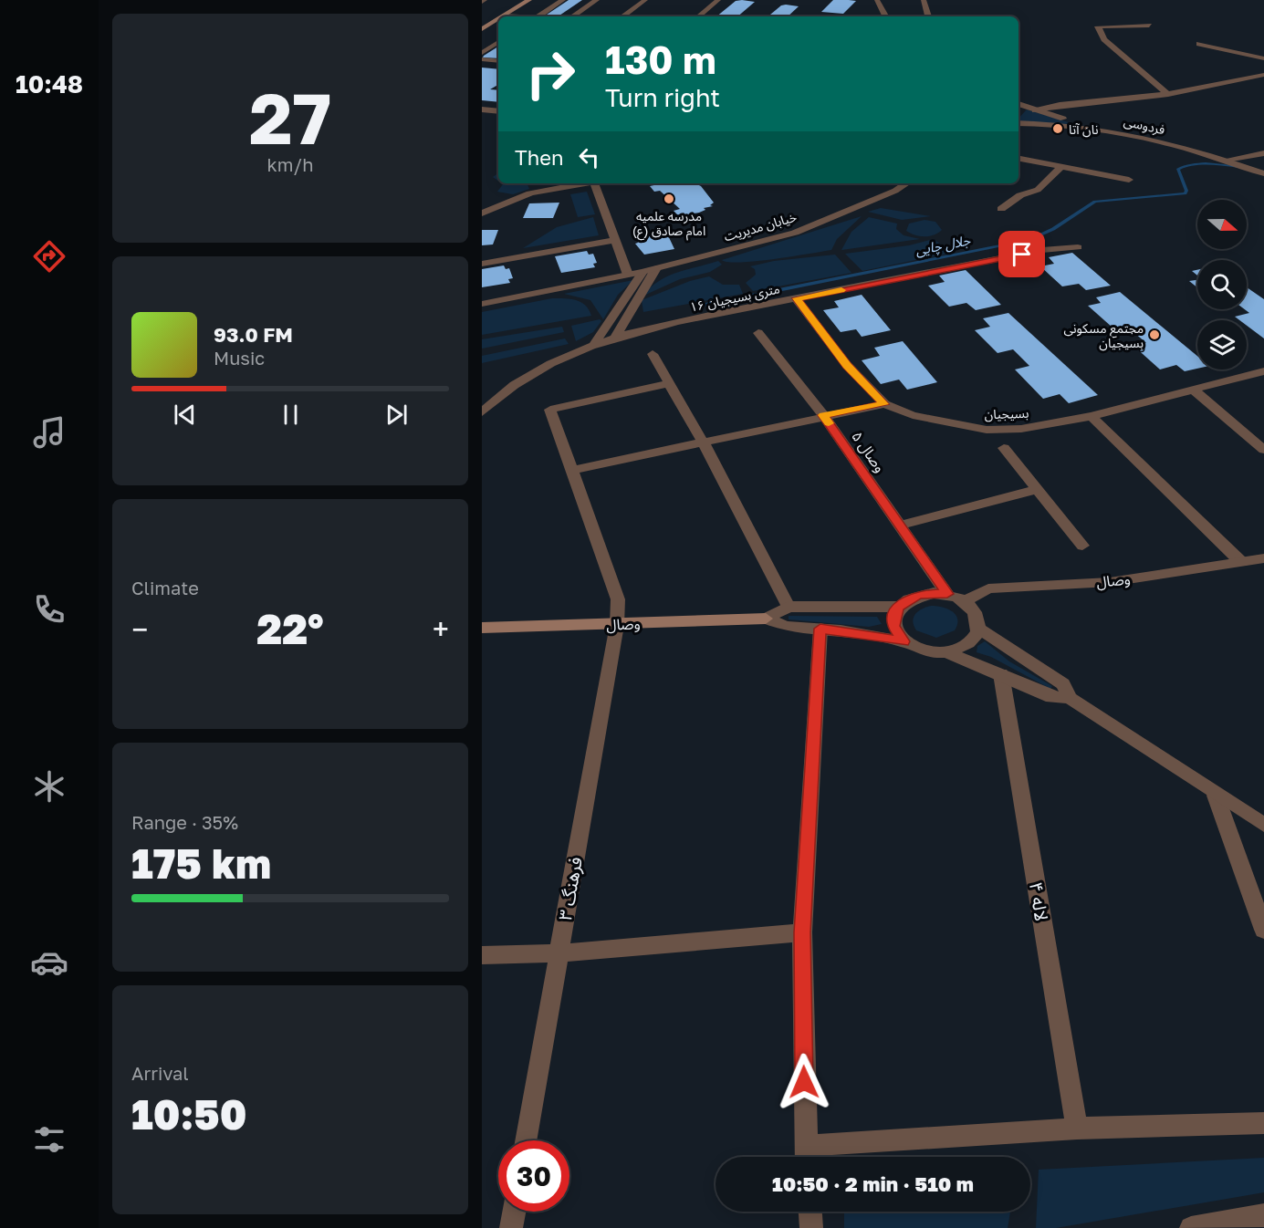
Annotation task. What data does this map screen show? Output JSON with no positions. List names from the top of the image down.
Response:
{
  "streets": {
    "main road": ["وصال"],
    "street": [
      "فردوسی",
      "خیابان مدیریت",
      "۱۶ متری بسیجیان",
      "بسیجیان",
      "وصال ۵",
      "فرهنگ ۳",
      "لاله ۴"
    ]
  },
  "crossings": [
    ["۱۶ متری بسیجیان", "بسیجیان"],
    ["وصال ۵", "وصال"],
    ["وصال", "فرهنگ ۳"]
  ],
  "water": ["جلال چایی"],
  "places": ["نان آتا", "مدرسه علمیه امام صادق (ع)", "مجتمع مسکونی بسیجیان"],
  "north": "right",
  "page": {
    "tabs": "10:48",
    "tile": [
      ["27", "km/h"],
      "Climate",
      ["Range · 35%", "175 km"],
      ["Arrival", "10:50"]
    ],
    "turn": ["130 m", "Turn right"],
    "then": "Then",
    "song": ["93.0 FM", "Music"],
    "heat": ["−", "22°", "+"],
    "limit": "30",
    "trip": "10:50 · 2 min · 510 m"
  }
}
